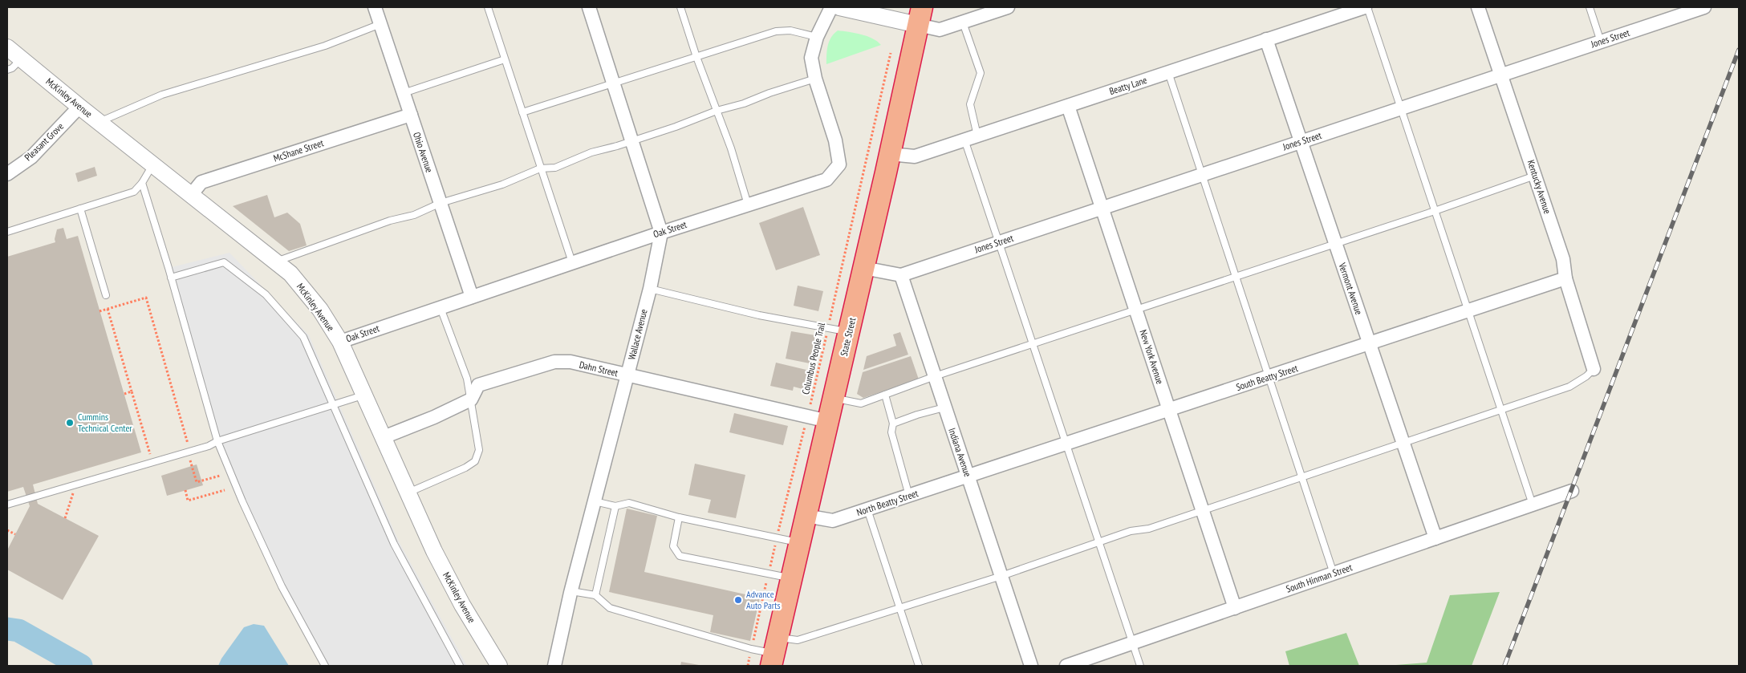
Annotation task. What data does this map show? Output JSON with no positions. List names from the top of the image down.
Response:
{
  "streets": {
    "highway": ["State Street"],
    "street": [
      "Jones Street",
      "Beatty Lane",
      "McKinley Avenue",
      "Pleasant Grove",
      "McShane Street",
      "Ohio Avenue",
      "Kentucky Avenue",
      "Oak Street",
      "Vermont Avenue",
      "Wallace Avenue",
      "New York Avenue",
      "Dahn Street",
      "South Beatty Street",
      "Indiana Avenue",
      "North Beatty Street",
      "South Hinman Street"
    ],
    "path": ["Columbus People Trail"]
  },
  "crossings": [
    ["Jones Street", "Kentucky Avenue"],
    ["Jones Street", "Vermont Avenue"],
    ["Jones Street", "New York Avenue"],
    ["Jones Street", "Indiana Avenue"],
    ["Beatty Lane", "Vermont Avenue"],
    ["Beatty Lane", "State Street"],
    ["Beatty Lane", "New York Avenue"],
    ["McKinley Avenue", "Pleasant Grove"],
    ["McKinley Avenue", "McShane Street"],
    ["McKinley Avenue", "Oak Street"],
    ["McKinley Avenue", "Dahn Street"],
    ["McShane Street", "Ohio Avenue"],
    ["Ohio Avenue", "Oak Street"],
    ["Kentucky Avenue", "South Beatty Street"],
    ["Oak Street", "Wallace Avenue"],
    ["Vermont Avenue", "South Beatty Street"],
    ["Vermont Avenue", "South Hinman Street"],
    ["Wallace Avenue", "Dahn Street"],
    ["State Street", "Dahn Street"],
    ["State Street", "North Beatty Street"],
    ["New York Avenue", "South Beatty Street"],
    ["New York Avenue", "South Hinman Street"],
    ["Columbus People Trail", "Dahn Street"],
    ["South Beatty Street", "Indiana Avenue"],
    ["South Beatty Street", "North Beatty Street"],
    ["Indiana Avenue", "North Beatty Street"]
  ],
  "places": ["Cummins Technical Center", "Advance Auto Parts"]
}
